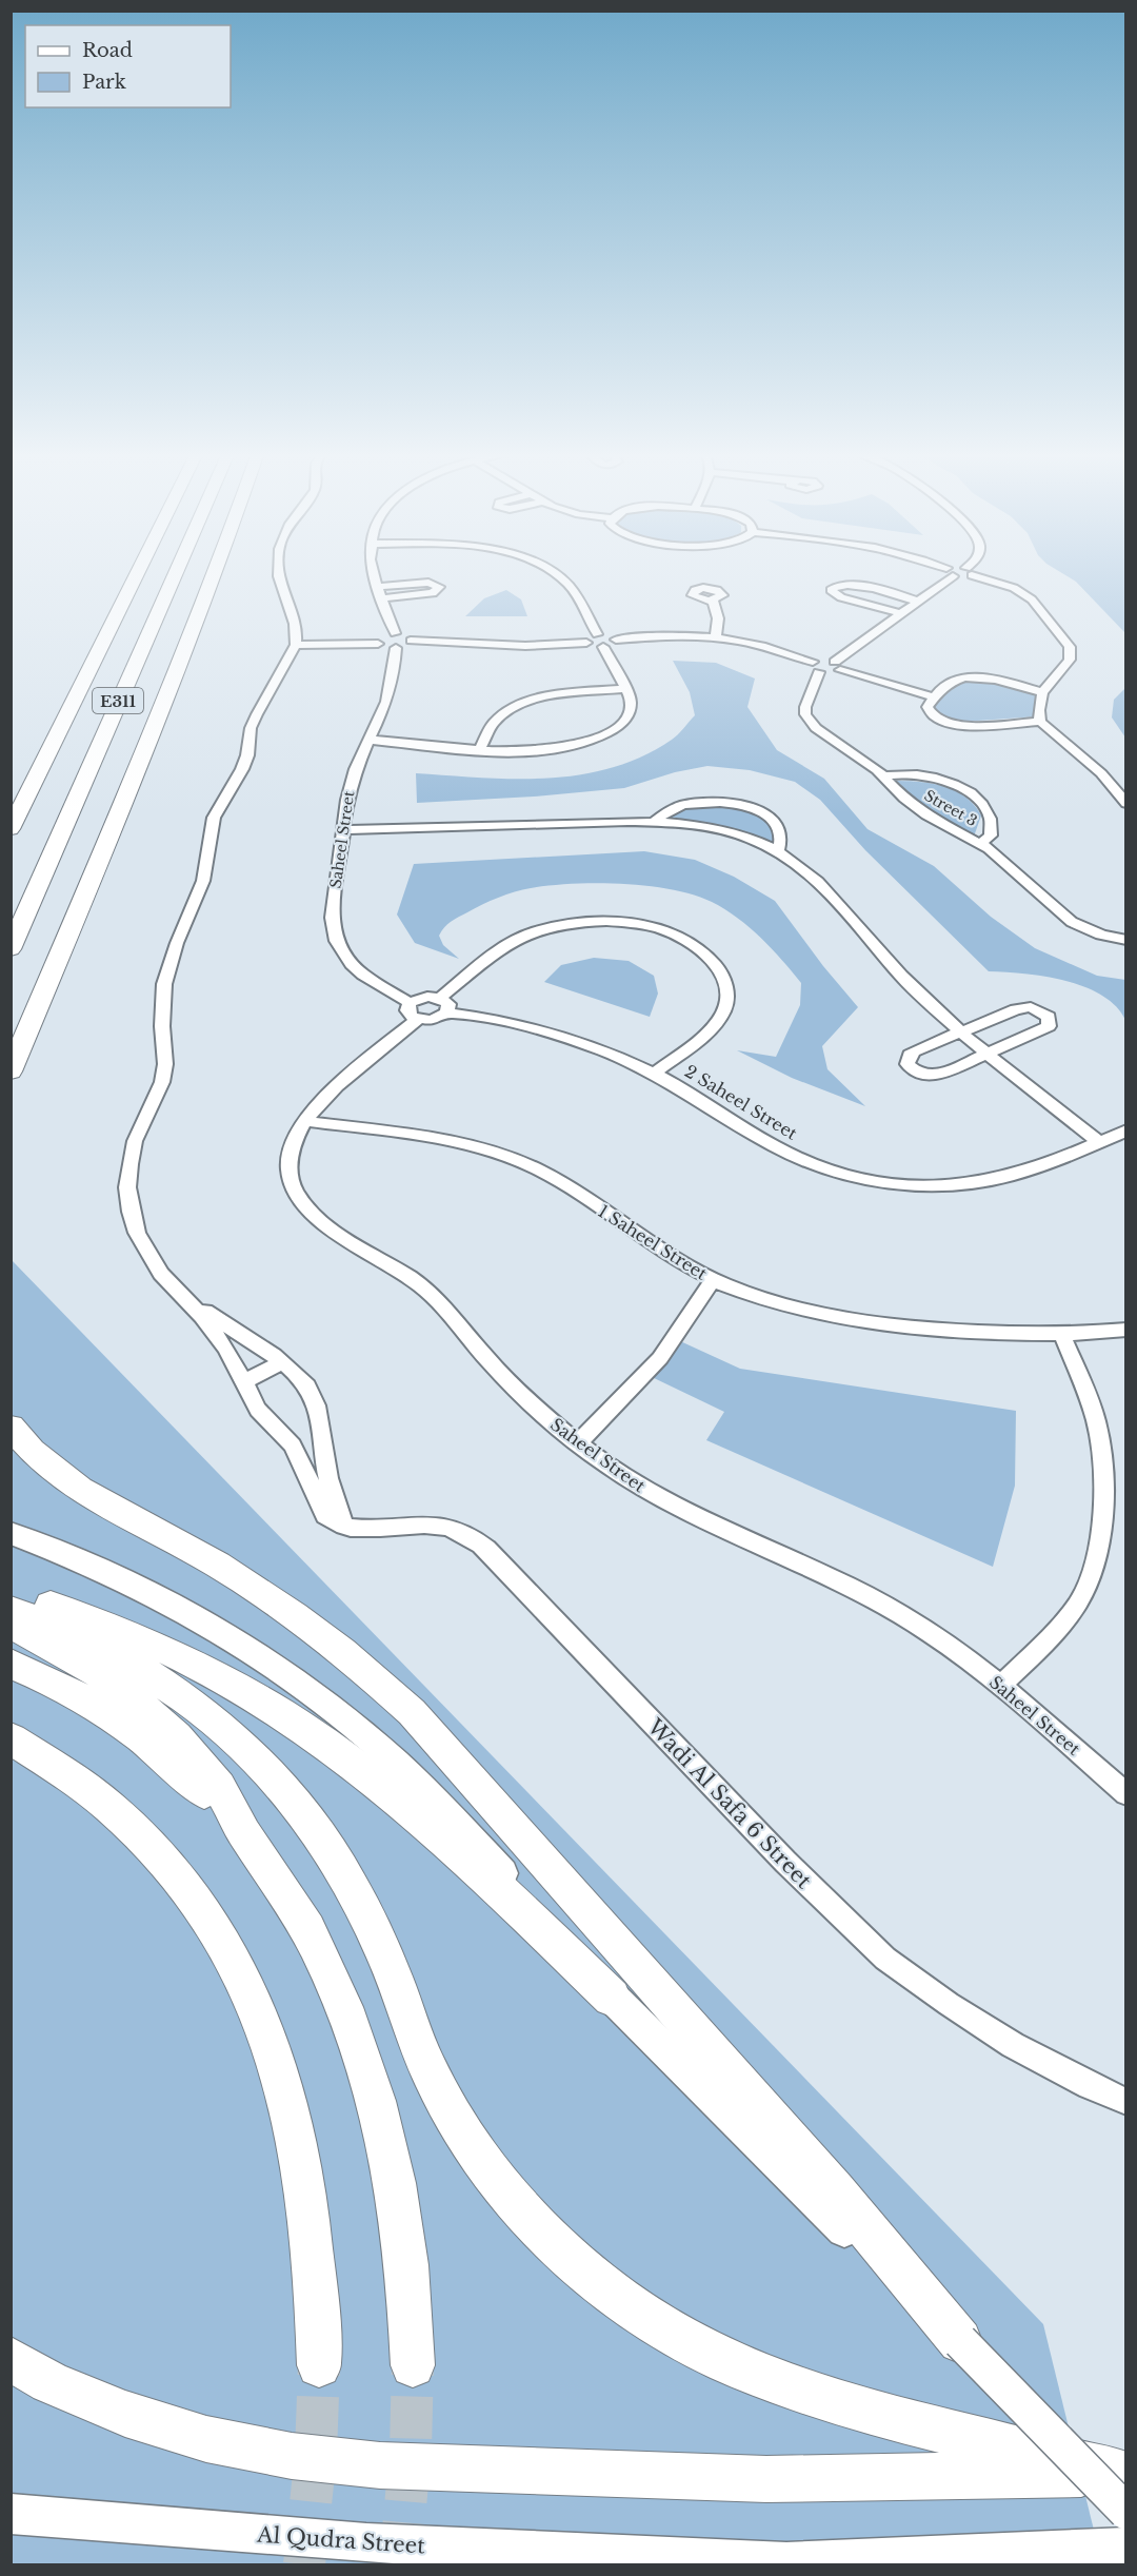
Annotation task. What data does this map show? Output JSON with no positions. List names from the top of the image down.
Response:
{
  "streets": {
    "highway": ["E311"],
    "main road": ["Al Qudra Street"],
    "street": [
      "Street 3",
      "Saheel Street",
      "2 Saheel Street",
      "1 Saheel Street",
      "Wadi Al Safa 6 Street"
    ]
  },
  "crossings": [
    ["Saheel Street", "1 Saheel Street"]
  ],
  "legend": ["Road", "Park"]
}
